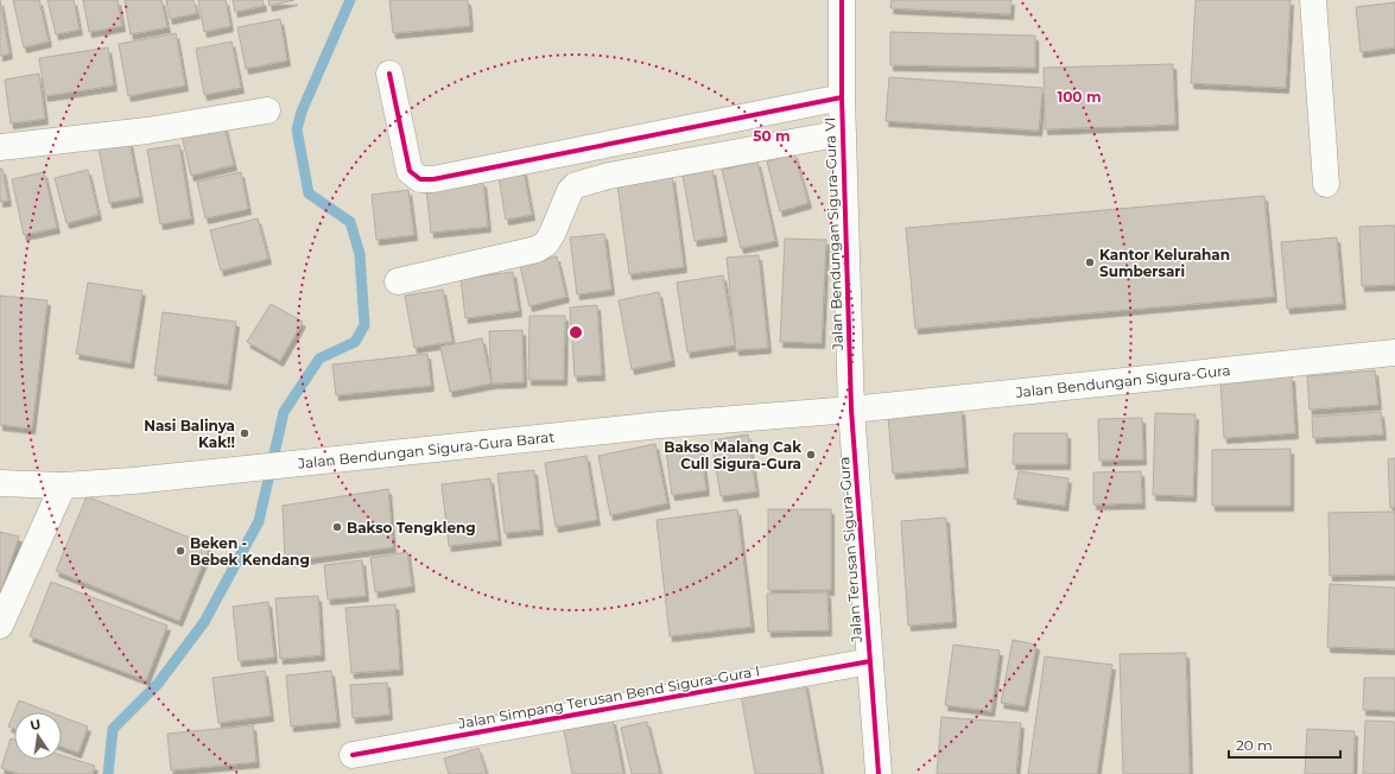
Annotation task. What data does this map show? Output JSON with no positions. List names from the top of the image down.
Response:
{
  "streets": {
    "street": [
      "Jalan Bendungan Sigura-Gura VI",
      "Jalan Bendungan Sigura-Gura",
      "Jalan Bendungan Sigura-Gura Barat",
      "Jalan Terusan Sigura-Gura",
      "Jalan Simpang Terusan Bend Sigura-Gura I"
    ]
  },
  "crossings": [
    ["Jalan Bendungan Sigura-Gura VI", "Jalan Bendungan Sigura-Gura"],
    ["Jalan Bendungan Sigura-Gura VI", "Jalan Bendungan Sigura-Gura Barat"],
    ["Jalan Bendungan Sigura-Gura VI", "Jalan Terusan Sigura-Gura"],
    ["Jalan Bendungan Sigura-Gura", "Jalan Bendungan Sigura-Gura Barat"],
    ["Jalan Bendungan Sigura-Gura", "Jalan Terusan Sigura-Gura"],
    ["Jalan Bendungan Sigura-Gura Barat", "Jalan Terusan Sigura-Gura"],
    ["Jalan Terusan Sigura-Gura", "Jalan Simpang Terusan Bend Sigura-Gura I"]
  ],
  "places": [
    "Kantor Kelurahan Sumbersari",
    "Nasi Balinya Kak!!",
    "Bakso Malang Cak Cull Sigura-Gura",
    "Bakso Tengkleng",
    "Beken - Bebek Kendang"
  ],
  "scale_bar": "20 m",
  "north": "top",
  "rings": ["100 m", "50 m"]
}
